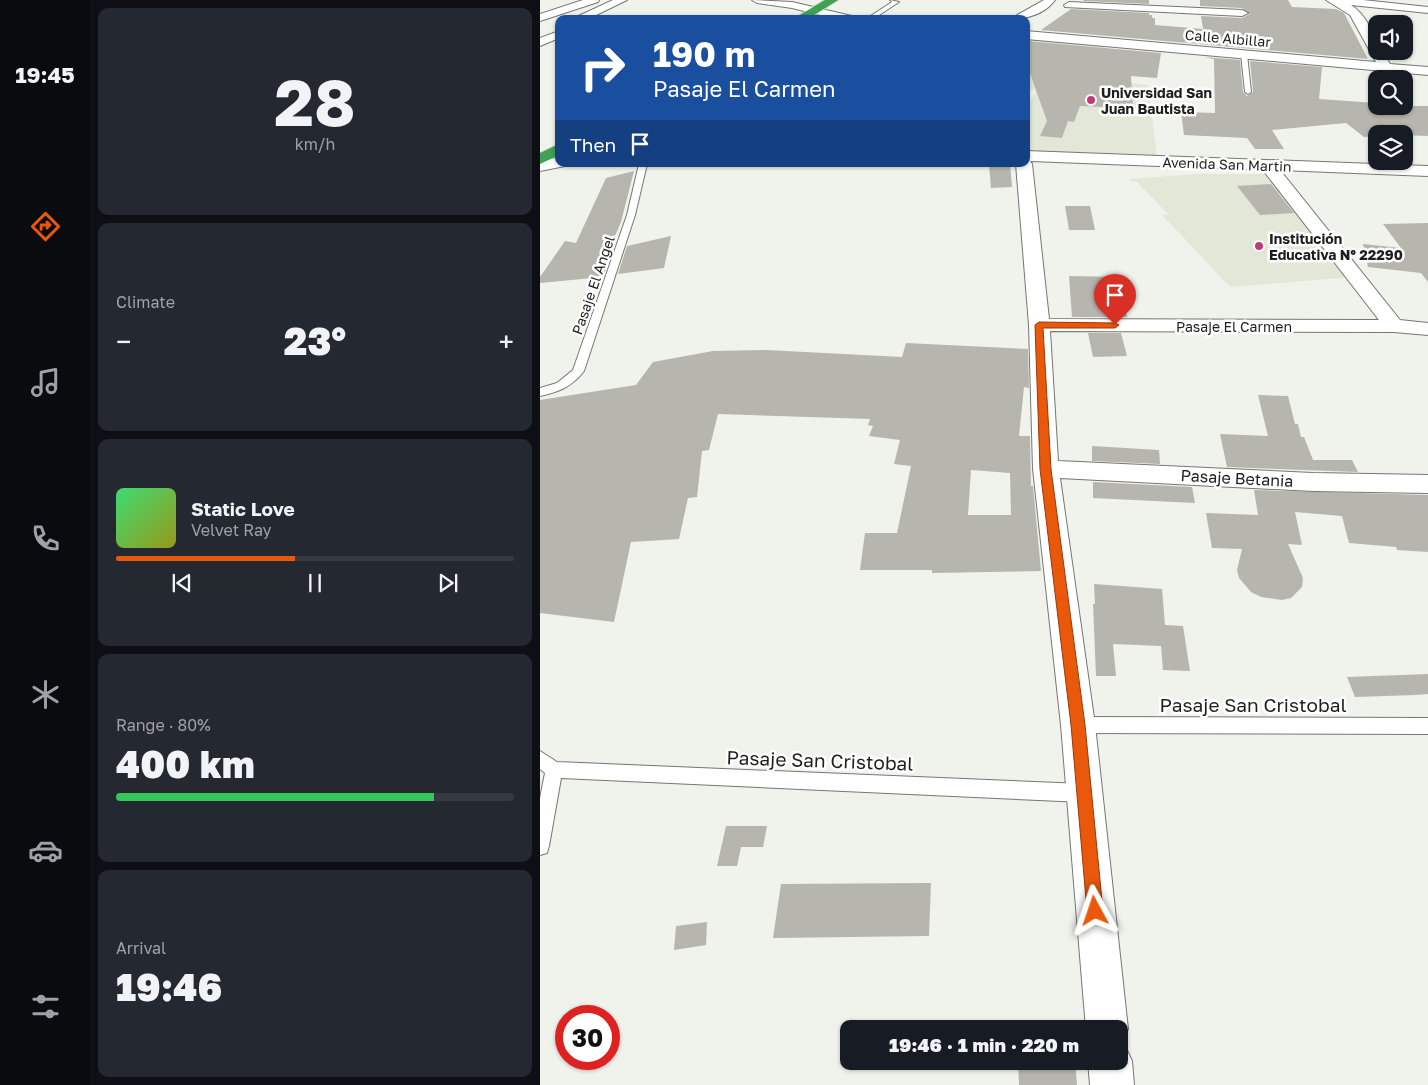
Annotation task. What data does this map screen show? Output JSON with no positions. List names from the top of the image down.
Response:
{
  "streets": {
    "street": [
      "Calle Albillar",
      "Avenida San Martin",
      "Pasaje El Carmen",
      "Pasaje Betania"
    ],
    "lane": ["Pasaje El Angel", "Pasaje San Cristobal"]
  },
  "places": ["Universidad San Juan Bautista", "Institución Educativa Nº 22290"],
  "page": {
    "tabs": "19:45",
    "tile": [
      ["28", "km/h"],
      "Climate",
      ["Range · 80%", "400 km"],
      ["Arrival", "19:46"]
    ],
    "turn": ["190 m", "Pasaje El Carmen"],
    "then": "Then",
    "heat": ["−", "23°", "+"],
    "song": ["Static Love", "Velvet Ray"],
    "limit": "30",
    "trip": "19:46 · 1 min · 220 m"
  }
}
